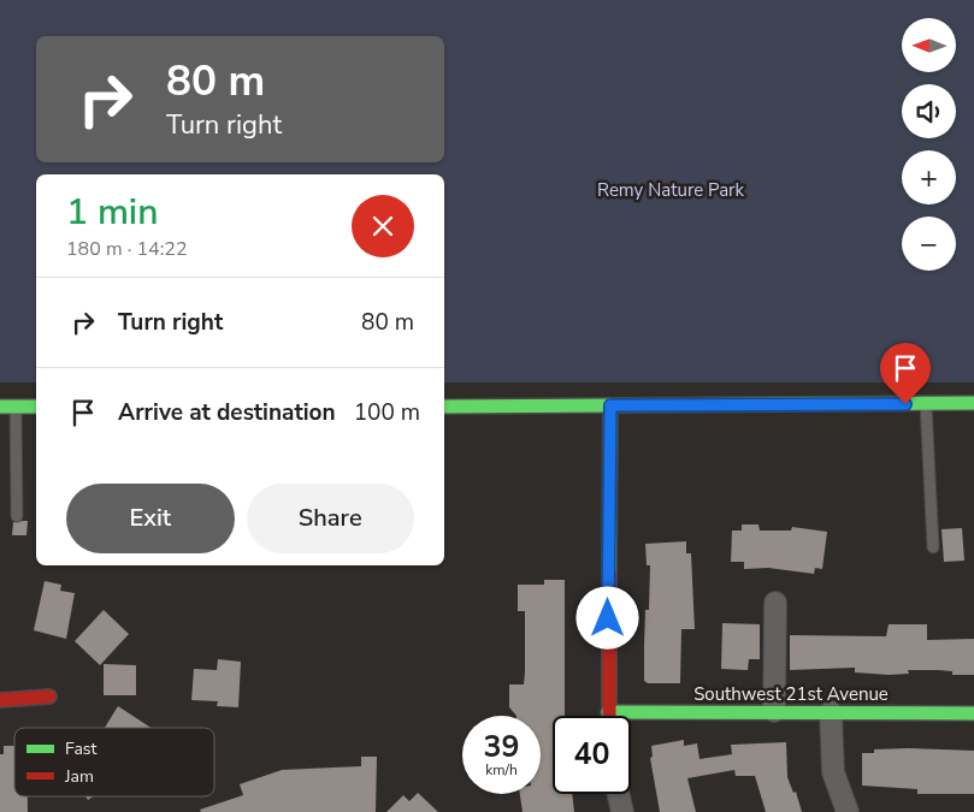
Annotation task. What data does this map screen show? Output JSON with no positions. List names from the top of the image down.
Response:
{
  "streets": {
    "street": ["Southwest 21st Avenue"]
  },
  "parks": ["Remy Nature Park"],
  "legend": ["Fast", "Jam"],
  "north": "left",
  "page": {
    "map_buttons": ["+", "−"],
    "turn": ["80 m", "Turn right"],
    "heading": ["1 min", "180 m · 14:22"],
    "list": [
      {
        "name": "Turn right",
        "value": "80 m"
      },
      {
        "name": "Arrive at destination",
        "value": "100 m"
      }
    ],
    "buttons": ["Exit", "Share"],
    "speed": "39 km/h",
    "limit": "40"
  }
}
